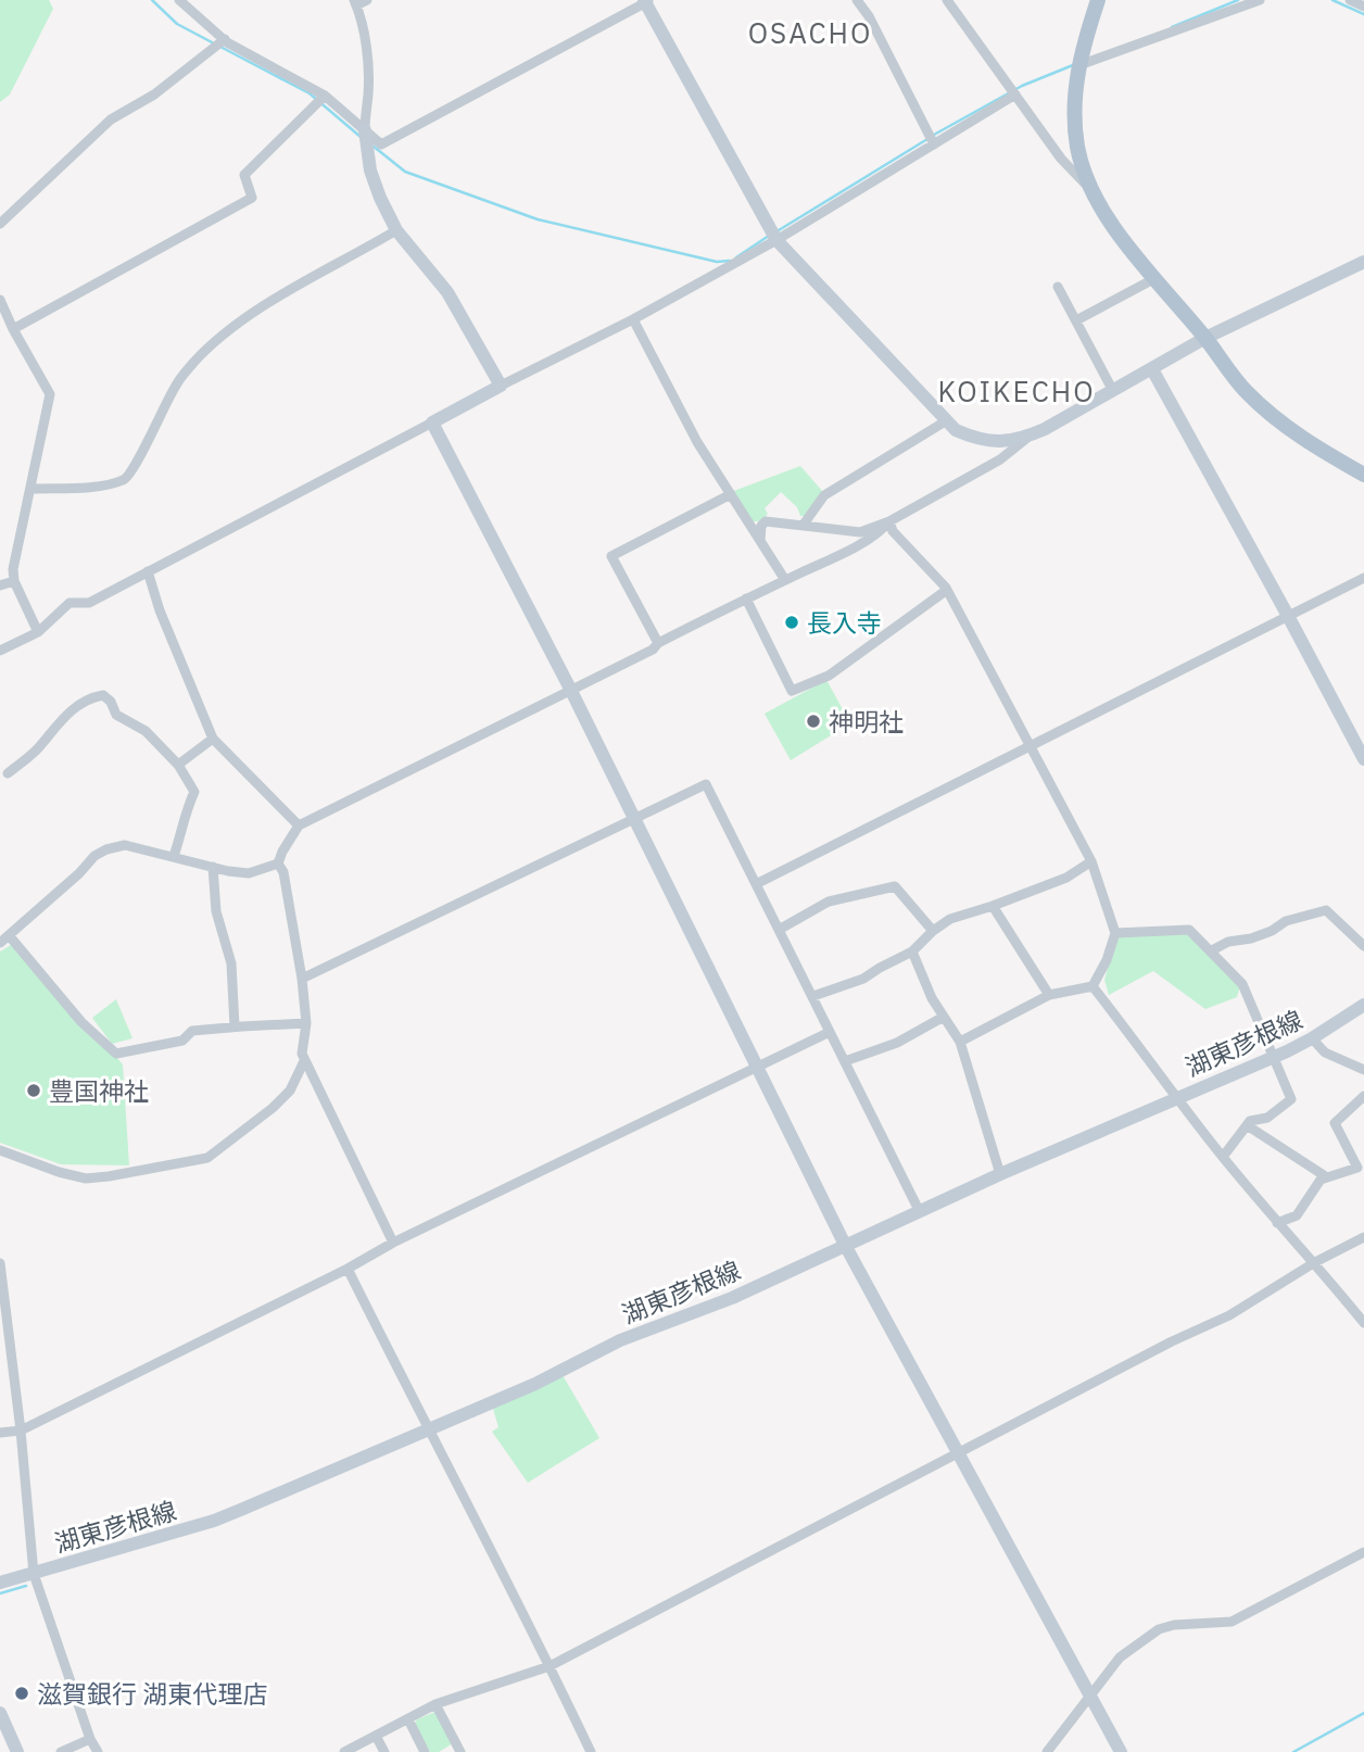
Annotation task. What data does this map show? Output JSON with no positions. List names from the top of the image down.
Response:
{
  "streets": {
    "street": ["湖東彦根線"]
  },
  "districts": ["OSACHO", "KOIKECHO"],
  "places": [
    "長入寺",
    "神明社",
    "豊国神社",
    "滋賀銀行 湖東代理店"
  ]
}
